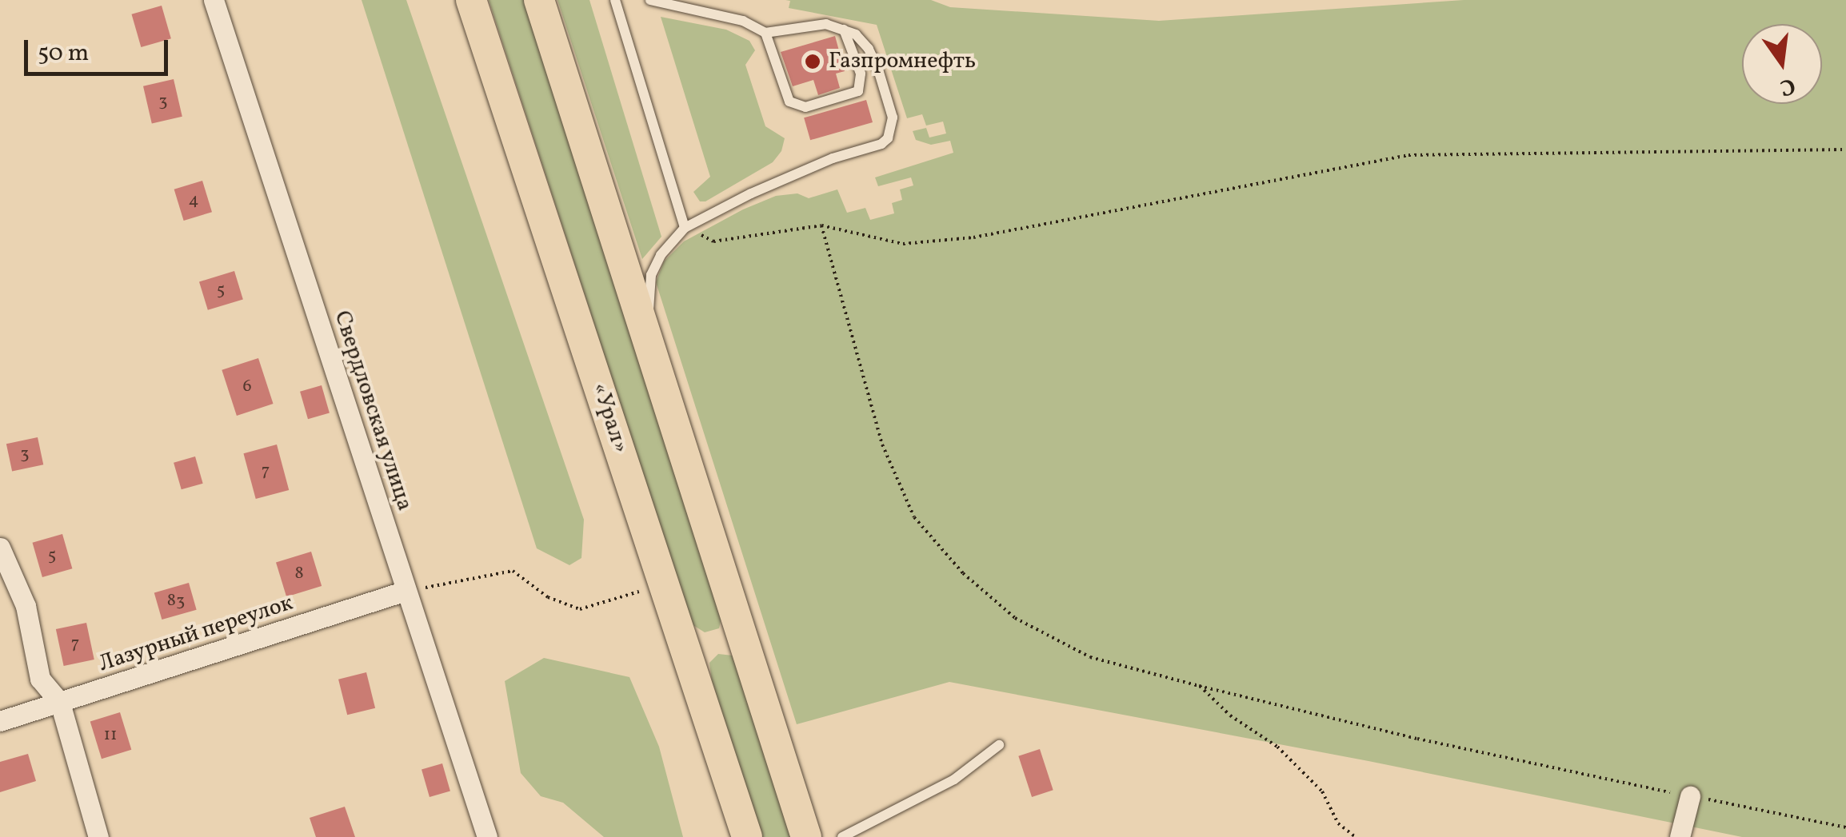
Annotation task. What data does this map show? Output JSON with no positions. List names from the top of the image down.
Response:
{
  "streets": {
    "main road": ["«Урал»"],
    "street": ["Свердловская улица", "Лазурный переулок"]
  },
  "crossings": [
    ["Свердловская улица", "Лазурный переулок"]
  ],
  "places": ["Газпромнефть"],
  "house_numbers": [
    "3",
    "4",
    "5",
    "6",
    "3",
    "7",
    "5",
    "8",
    "83",
    "7",
    "11"
  ],
  "scale_bar": "50 m",
  "north": "bottom"
}
